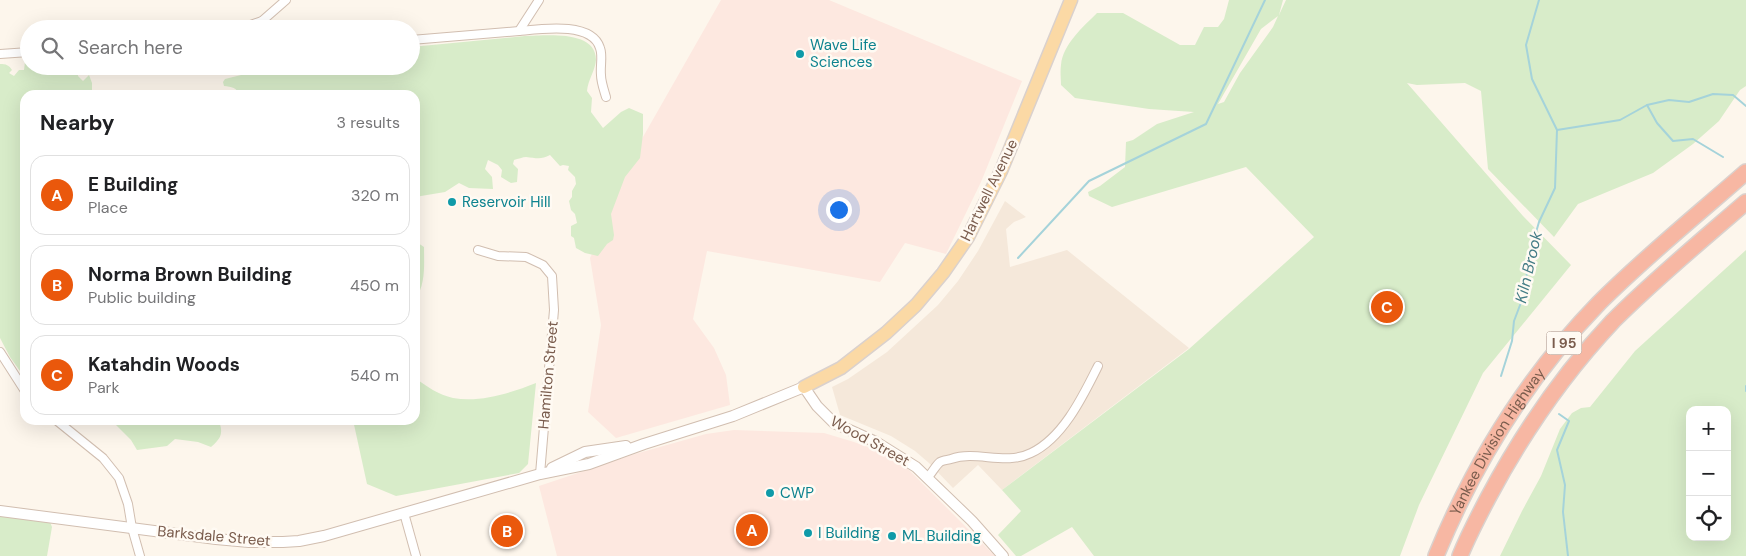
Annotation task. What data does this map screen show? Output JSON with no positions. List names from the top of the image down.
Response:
{
  "streets": {
    "highway": ["I 95", "Yankee Division Highway"],
    "main road": ["Hartwell Avenue"],
    "street": ["Hamilton Street", "Wood Street", "Barksdale Street"]
  },
  "crossings": [
    ["Hartwell Avenue", "Wood Street"],
    ["Hartwell Avenue", "Barksdale Street"],
    ["Hamilton Street", "Barksdale Street"]
  ],
  "water": ["Kiln Brook"],
  "places": [
    "Wave Life Sciences",
    "Reservoir Hill",
    "CWP",
    "I Building",
    "ML Building"
  ],
  "page": {
    "search": "Search here",
    "heading": ["Nearby", "3 results"],
    "list": [
      {
        "mark": "A",
        "name": "E Building",
        "note": "Place",
        "value": "320 m"
      },
      {
        "mark": "B",
        "name": "Norma Brown Building",
        "note": "Public building",
        "value": "450 m"
      },
      {
        "mark": "C",
        "name": "Katahdin Woods",
        "note": "Park",
        "value": "540 m"
      }
    ],
    "pins": ["C", "A", "B"],
    "map_buttons": ["+", "−"]
  }
}
